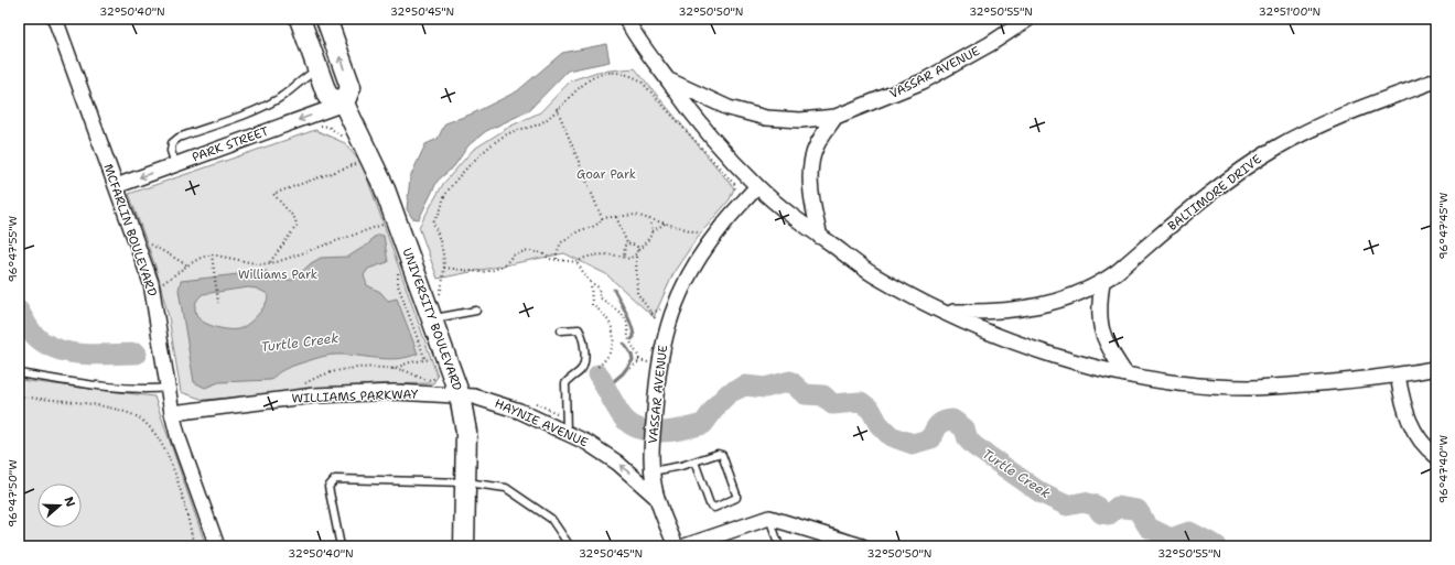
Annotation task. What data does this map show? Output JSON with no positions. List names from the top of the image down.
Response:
{
  "streets": {
    "street": [
      "VASSAR AVENUE",
      "PARK STREET",
      "BALTIMORE DRIVE",
      "MCFARLIN BOULEVARD",
      "UNIVERSITY BOULEVARD",
      "WILLIAMS PARKWAY",
      "HAYNIE AVENUE"
    ]
  },
  "crossings": [
    ["VASSAR AVENUE", "HAYNIE AVENUE"],
    ["PARK STREET", "MCFARLIN BOULEVARD"],
    ["PARK STREET", "UNIVERSITY BOULEVARD"],
    ["MCFARLIN BOULEVARD", "WILLIAMS PARKWAY"],
    ["UNIVERSITY BOULEVARD", "WILLIAMS PARKWAY"],
    ["UNIVERSITY BOULEVARD", "HAYNIE AVENUE"],
    ["WILLIAMS PARKWAY", "HAYNIE AVENUE"]
  ],
  "one_way": ["PARK STREET", "HAYNIE AVENUE"],
  "water": ["Turtle Creek"],
  "parks": ["Goar Park", "Williams Park"],
  "north": "right",
  "coordinates": [
    "32°50'40\"N",
    "32°50'45\"N",
    "32°50'50\"N",
    "32°50'55\"N",
    "32°51'00\"N",
    "96°47'45\"W",
    "96°47'55\"W",
    "96°47'40\"W",
    "96°47'50\"W"
  ]
}
